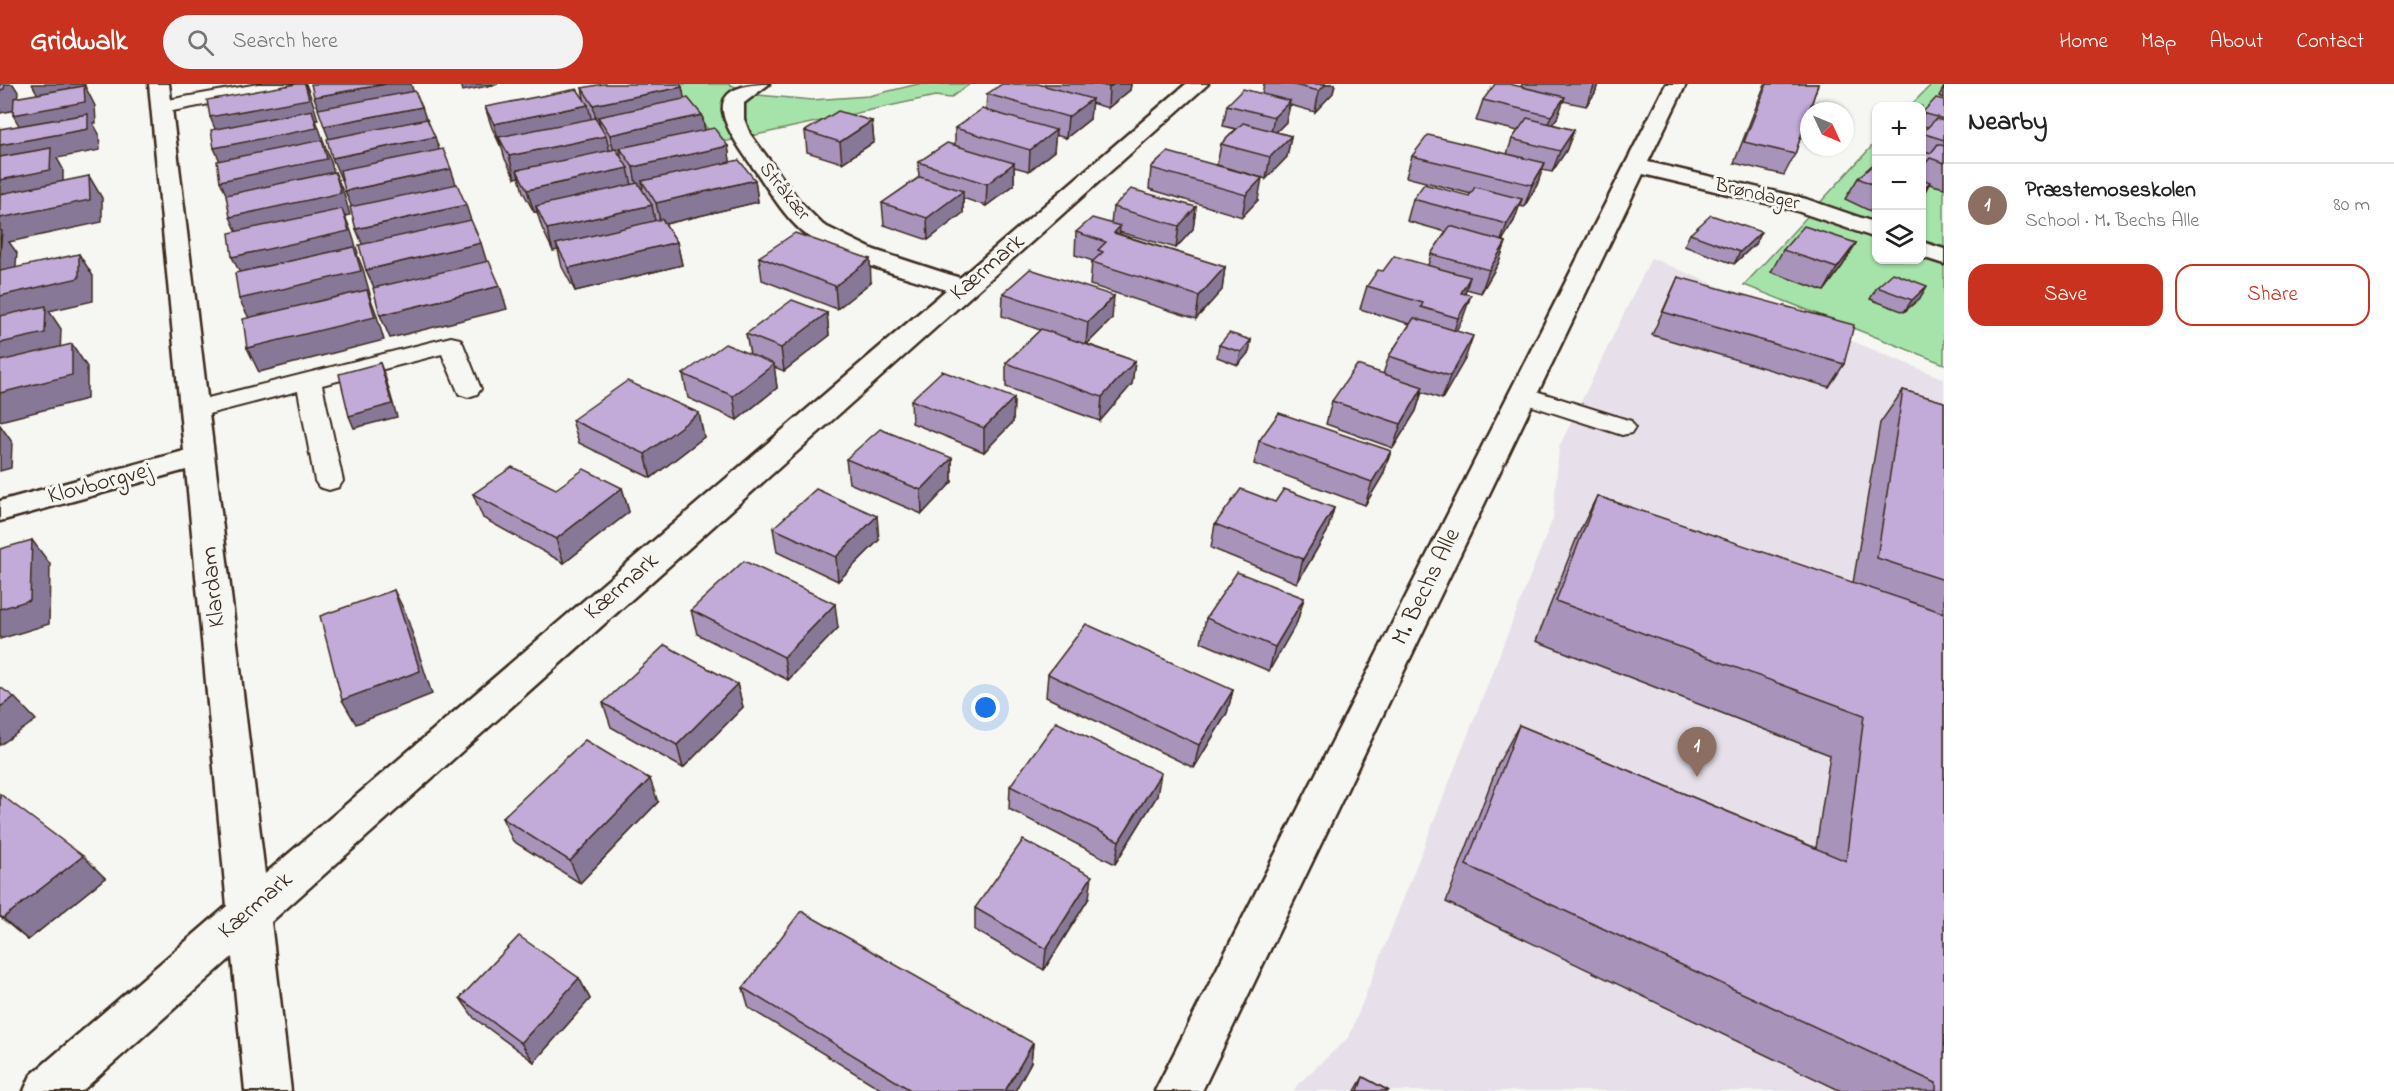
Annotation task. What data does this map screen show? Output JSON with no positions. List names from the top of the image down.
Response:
{
  "streets": {
    "street": [
      "Stråkær",
      "Brøndager",
      "Kærmark",
      "Klovborgvej",
      "Klardam",
      "M. Bechs Alle"
    ]
  },
  "crossings": [
    ["Stråkær", "Kærmark"],
    ["Brøndager", "M. Bechs Alle"],
    ["Kærmark", "Klardam"],
    ["Klovborgvej", "Klardam"]
  ],
  "north": "bottom right",
  "page": {
    "header": "Gridwalk",
    "search": "Search here",
    "nav": [
      "Home",
      "Map",
      "About",
      "Contact"
    ],
    "heading": "Nearby",
    "map_buttons": ["+", "−"],
    "list": [
      {
        "mark": "1",
        "name": "Præstemoseskolen",
        "note": "School · M. Bechs Alle",
        "value": "80 m"
      }
    ],
    "buttons": ["Save", "Share"],
    "pins": "1"
  }
}
